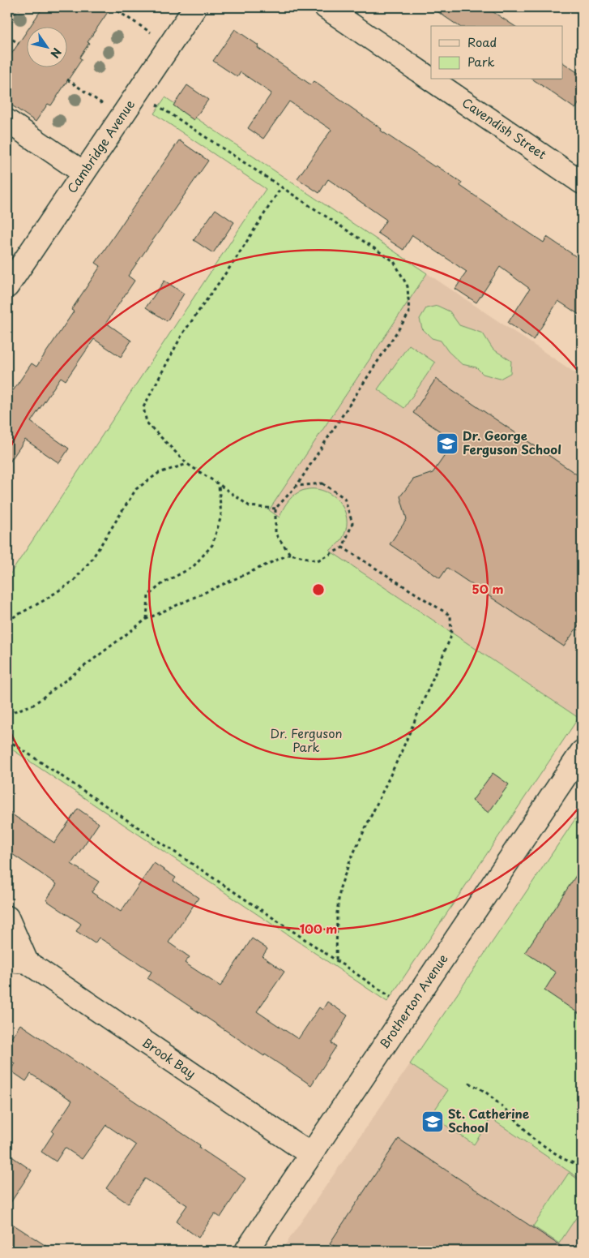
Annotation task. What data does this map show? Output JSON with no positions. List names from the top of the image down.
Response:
{
  "streets": {
    "street": [
      "Cavendish Street",
      "Cambridge Avenue",
      "Brotherton Avenue",
      "Brook Bay"
    ]
  },
  "crossings": [
    ["Brotherton Avenue", "Brook Bay"]
  ],
  "parks": ["Dr. Ferguson Park"],
  "places": {
    "school or university": ["Dr. George Ferguson School", "St. Catherine School"]
  },
  "legend": ["Road", "Park"],
  "north": "bottom right",
  "rings": ["50 m", "100 m"]
}
